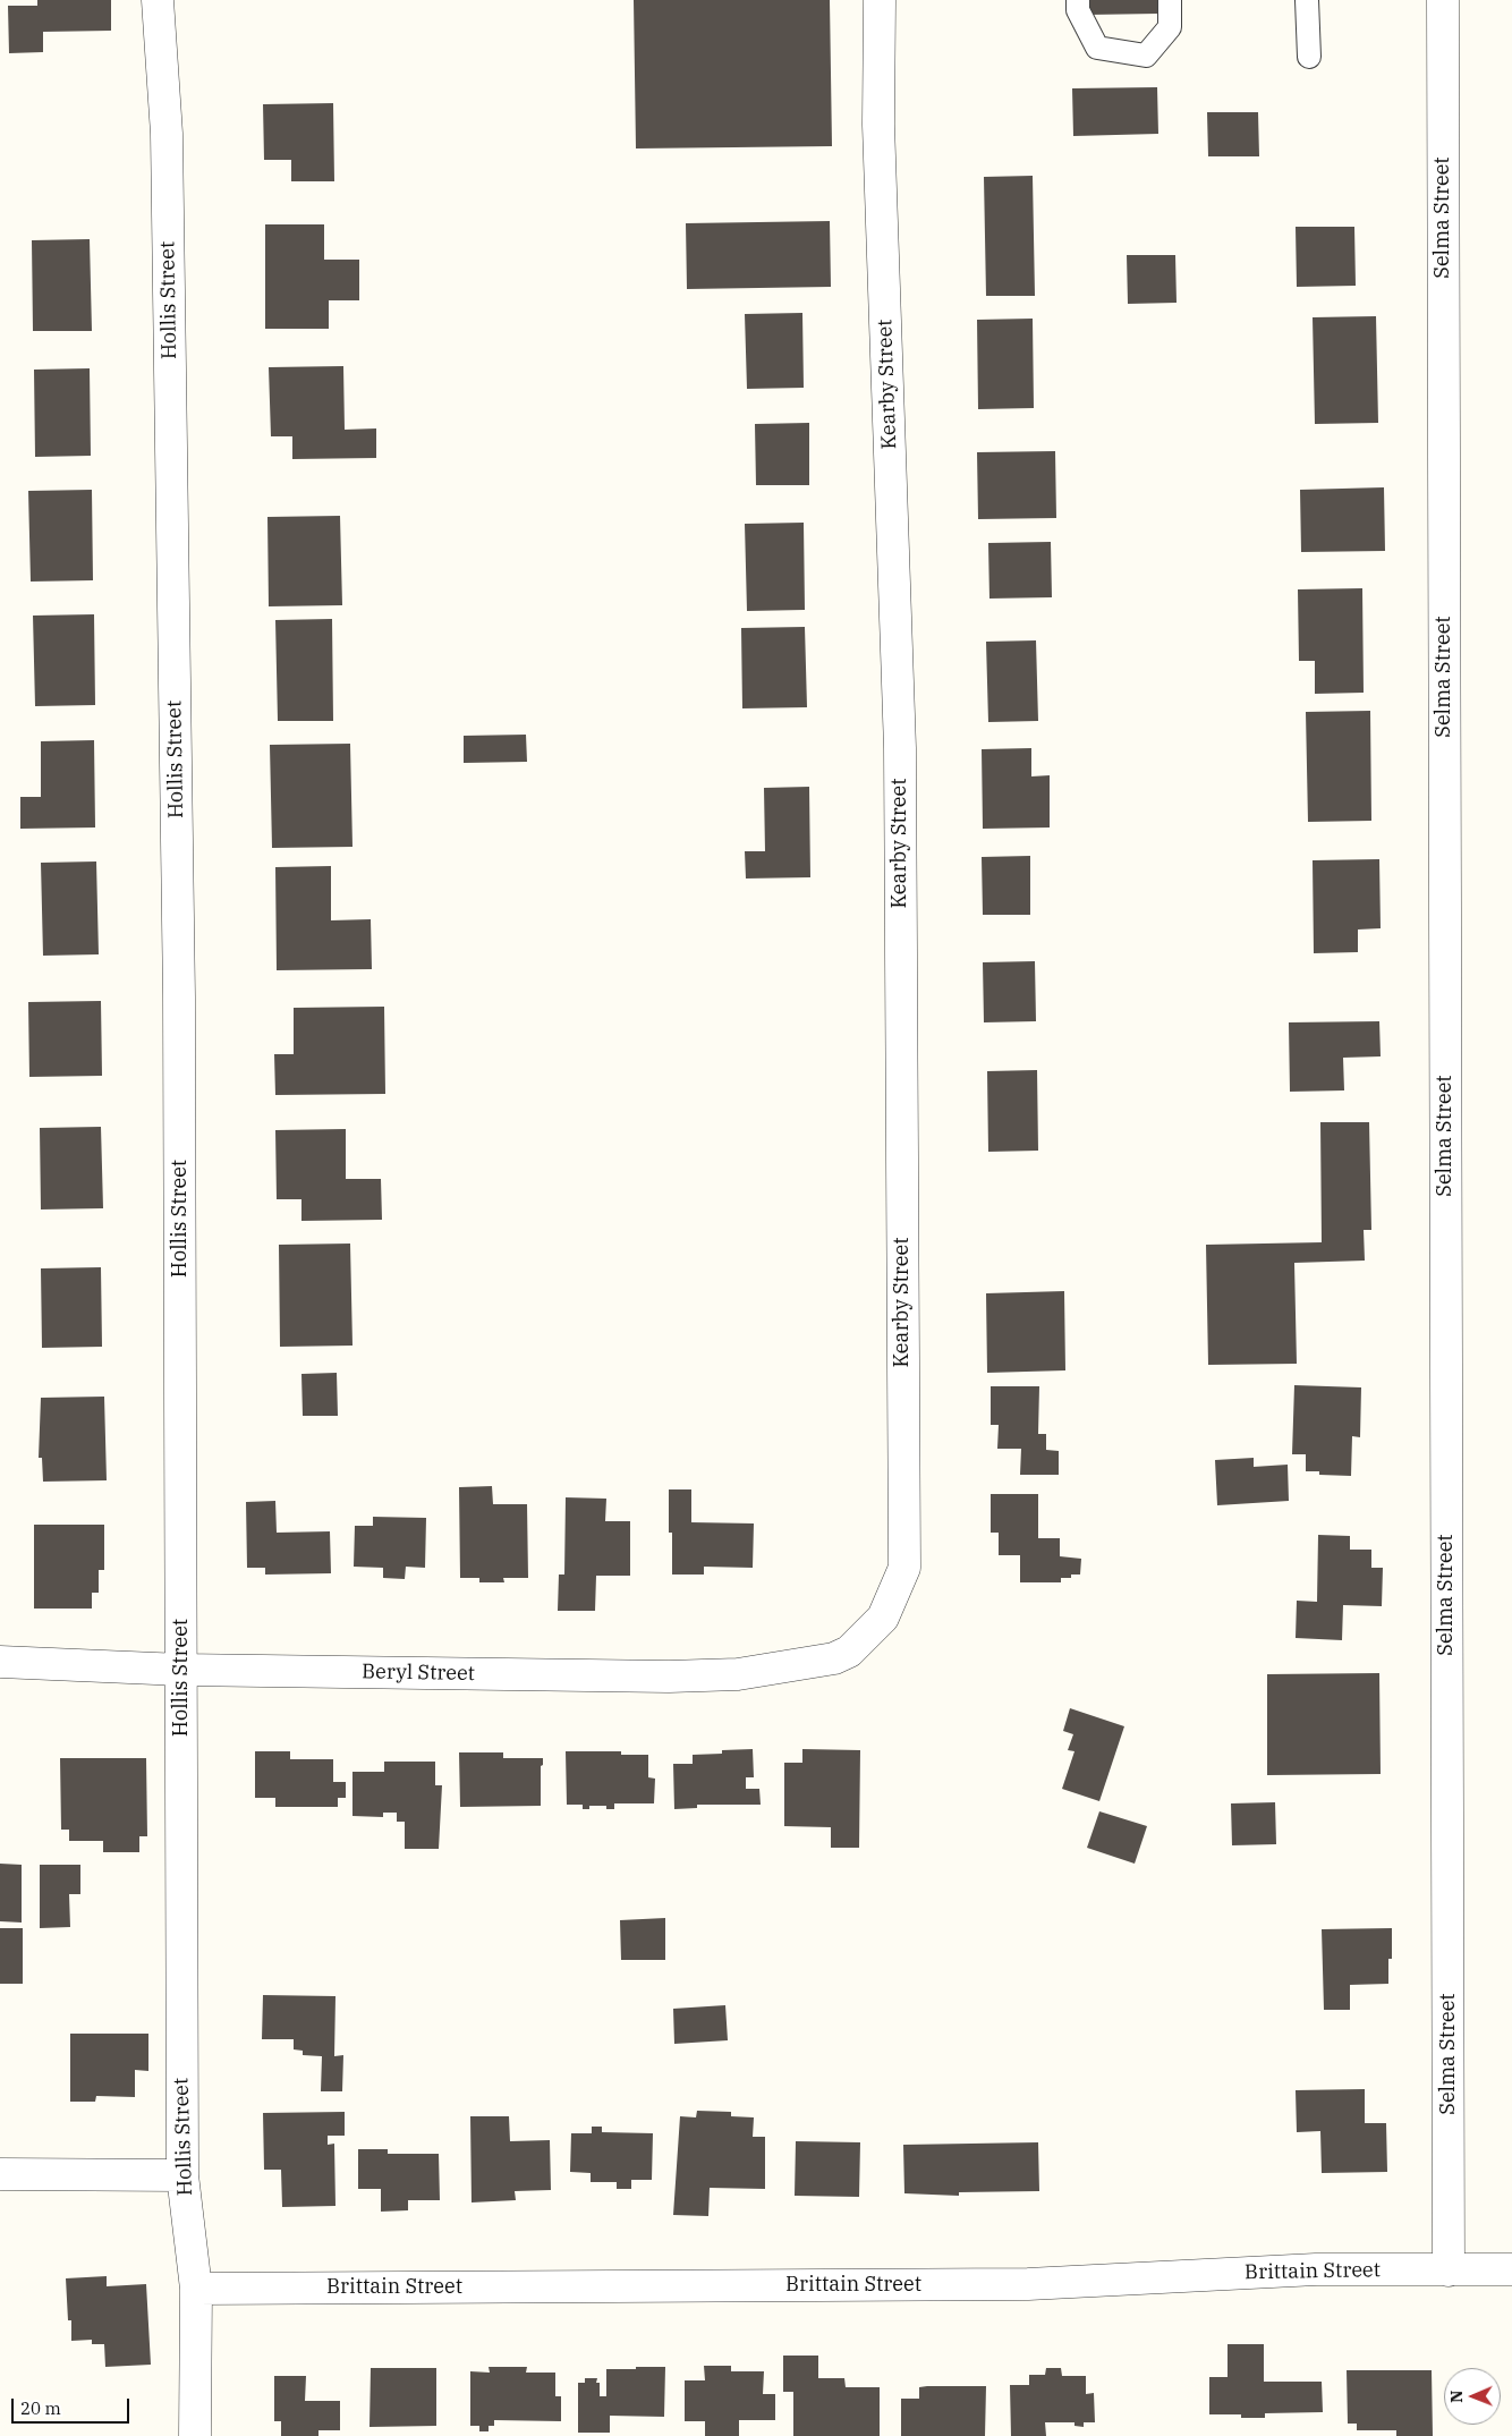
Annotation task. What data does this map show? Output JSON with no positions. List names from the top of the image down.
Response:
{
  "streets": {
    "street": [
      "Selma Street",
      "Hollis Street",
      "Kearby Street",
      "Beryl Street",
      "Brittain Street"
    ]
  },
  "crossings": [
    ["Selma Street", "Brittain Street"],
    ["Hollis Street", "Beryl Street"],
    ["Hollis Street", "Brittain Street"],
    ["Kearby Street", "Beryl Street"]
  ],
  "scale_bar": "20 m",
  "north": "left"
}
